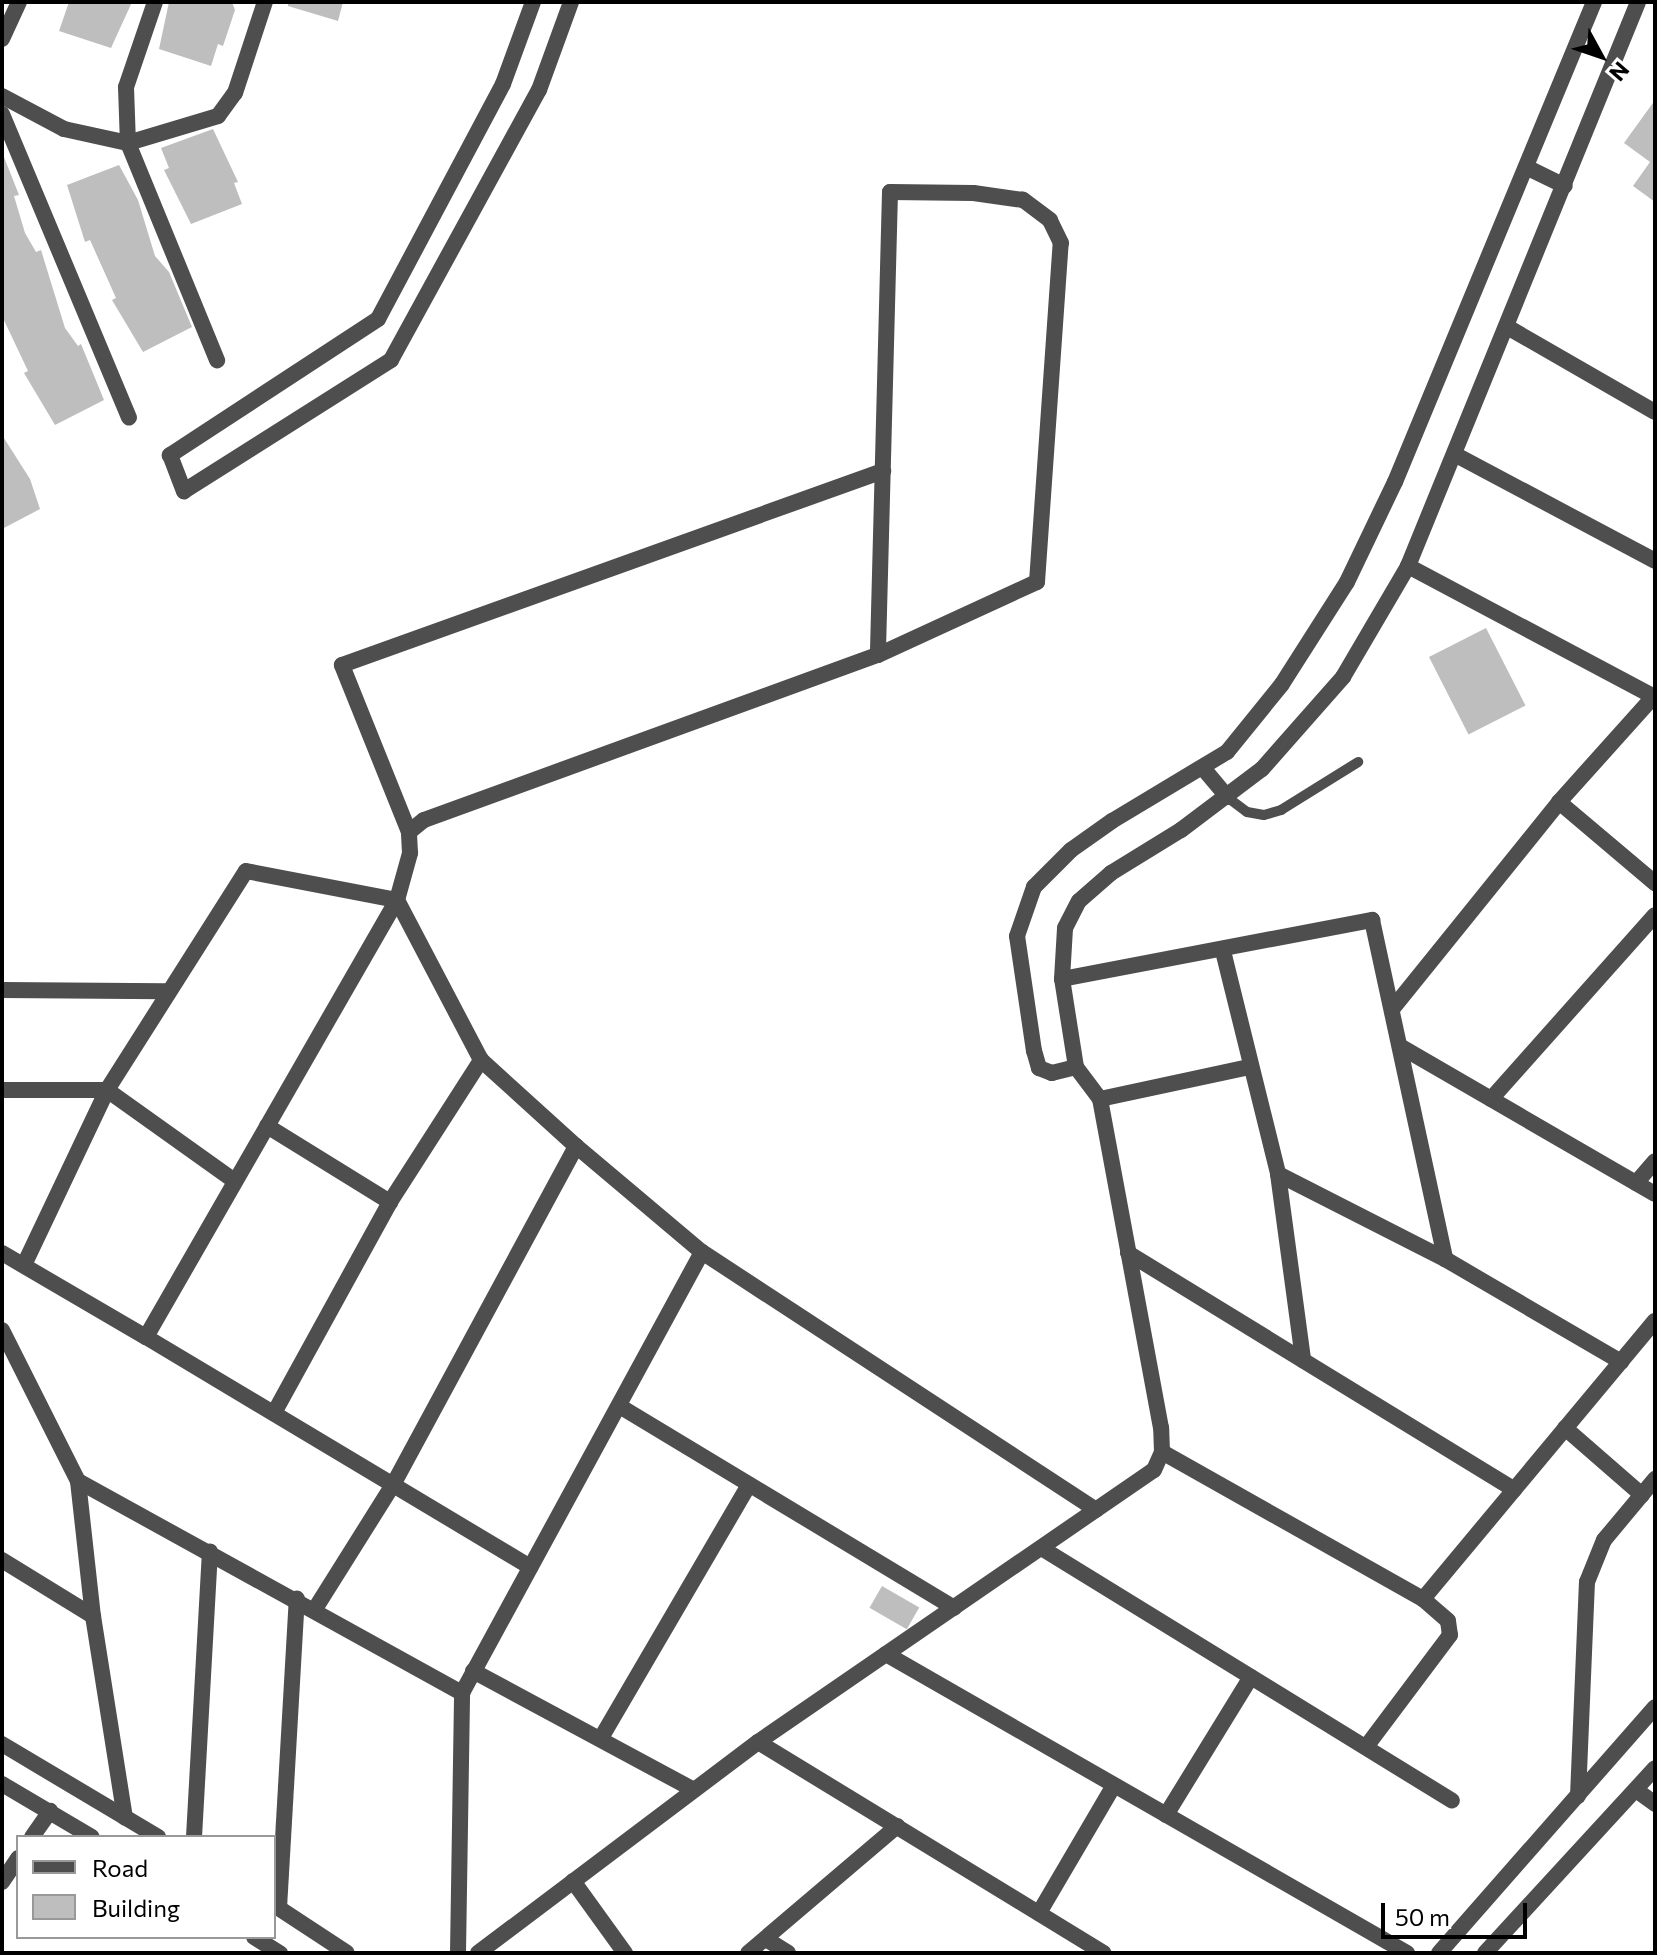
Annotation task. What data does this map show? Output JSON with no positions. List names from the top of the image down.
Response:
{
  "legend": ["Road", "Building"],
  "scale_bar": "50 m",
  "north": "bottom right"
}
